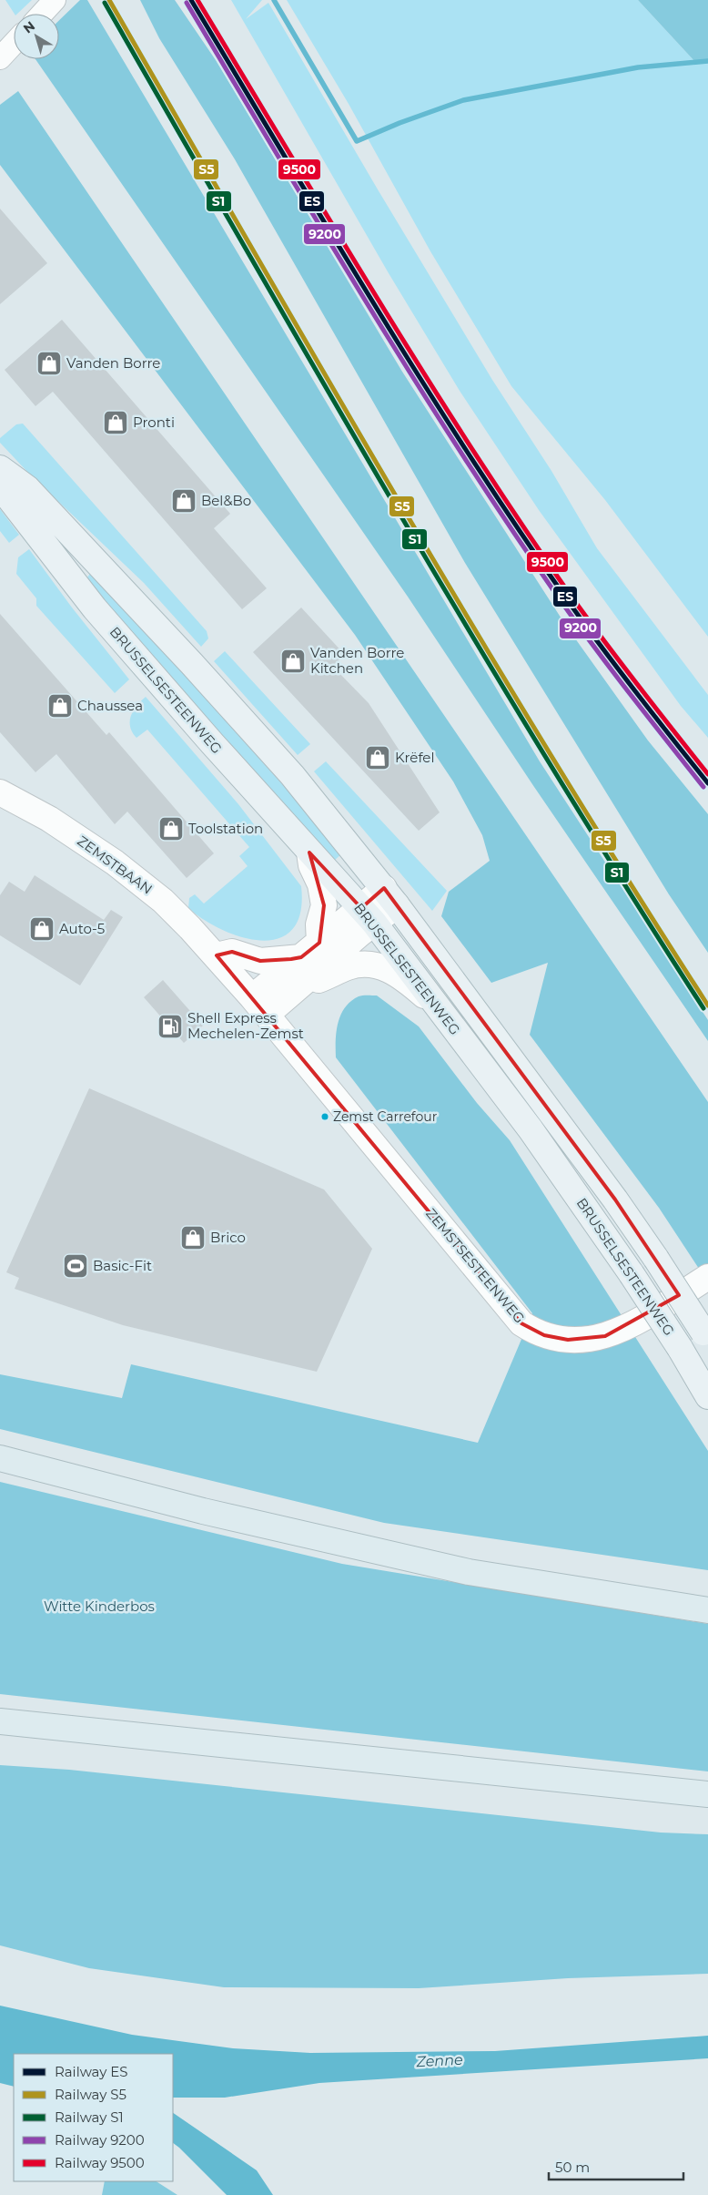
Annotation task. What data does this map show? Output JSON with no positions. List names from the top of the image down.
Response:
{
  "streets": {
    "main road": ["BRUSSELSESTEENWEG"],
    "street": ["ZEMSTBAAN", "ZEMSTSESTEENWEG"]
  },
  "crossings": [
    ["ZEMSTBAAN", "ZEMSTSESTEENWEG"]
  ],
  "water": ["Zenne"],
  "parks": ["Witte Kinderbos"],
  "places": {
    "shop": [
      "Vanden Borre",
      "Pronti",
      "Bel&Bo",
      "Vanden Borre Kitchen",
      "Chaussea",
      "Krëfel",
      "Toolstation",
      "Auto-5",
      "Brico"
    ],
    "fuel station": ["Shell Express Mechelen-Zemst"],
    "other": ["Zemst Carrefour"],
    "sports": ["Basic-Fit"]
  },
  "lines": [
    "rail line ES",
    "rail line S5",
    "rail line 9500",
    "rail line S1",
    "rail line 9200"
  ],
  "legend": [
    "Railway ES",
    "Railway S5",
    "Railway S1",
    "Railway 9200",
    "Railway 9500"
  ],
  "scale_bar": "50 m",
  "north": "top left"
}
